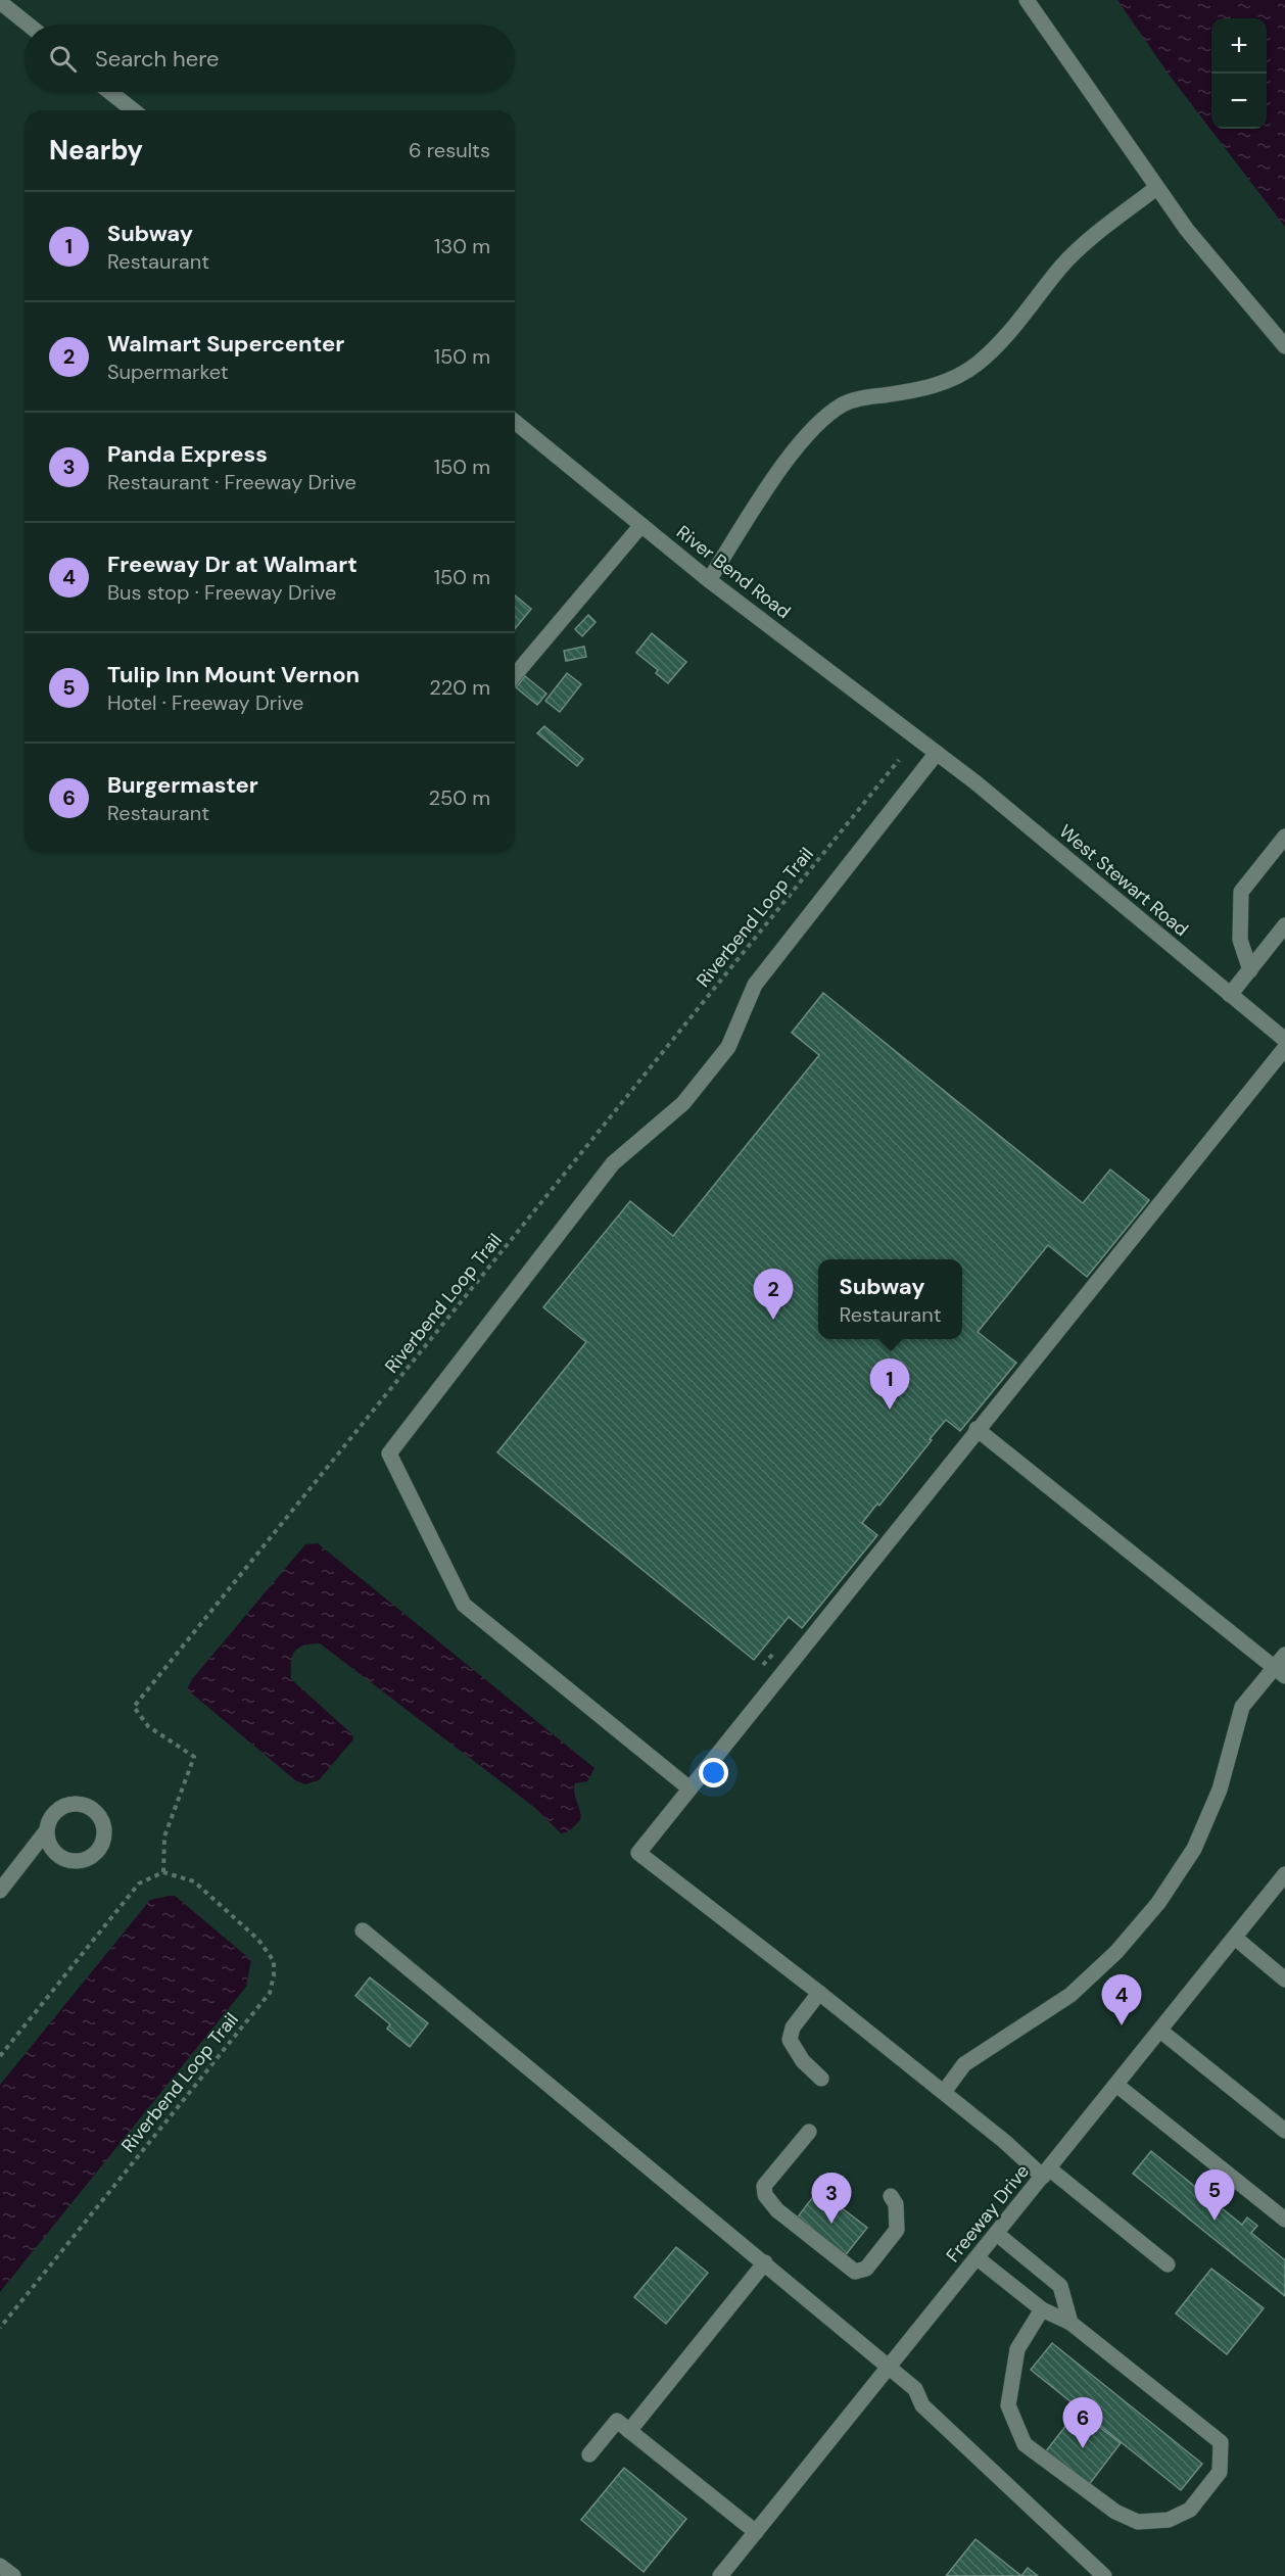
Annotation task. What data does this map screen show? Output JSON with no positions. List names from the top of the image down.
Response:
{
  "streets": {
    "street": ["River Bend Road", "West Stewart Road", "Freeway Drive"],
    "path": ["Riverbend Loop Trail"]
  },
  "crossings": [
    ["River Bend Road", "West Stewart Road"]
  ],
  "page": {
    "map_buttons": ["+", "−"],
    "search": "Search here",
    "heading": ["Nearby", "6 results"],
    "list": [
      {
        "mark": "1",
        "name": "Subway",
        "note": "Restaurant",
        "value": "130 m"
      },
      {
        "mark": "2",
        "name": "Walmart Supercenter",
        "note": "Supermarket",
        "value": "150 m"
      },
      {
        "mark": "3",
        "name": "Panda Express",
        "note": "Restaurant · Freeway Drive",
        "value": "150 m"
      },
      {
        "mark": "4",
        "name": "Freeway Dr at Walmart",
        "note": "Bus stop · Freeway Drive",
        "value": "150 m"
      },
      {
        "mark": "5",
        "name": "Tulip Inn Mount Vernon",
        "note": "Hotel · Freeway Drive",
        "value": "220 m"
      },
      {
        "mark": "6",
        "name": "Burgermaster",
        "note": "Restaurant",
        "value": "250 m"
      }
    ],
    "popup": ["Subway", "Restaurant"],
    "pins": [
      "2",
      "1",
      "4",
      "5",
      "3",
      "6"
    ]
  }
}
